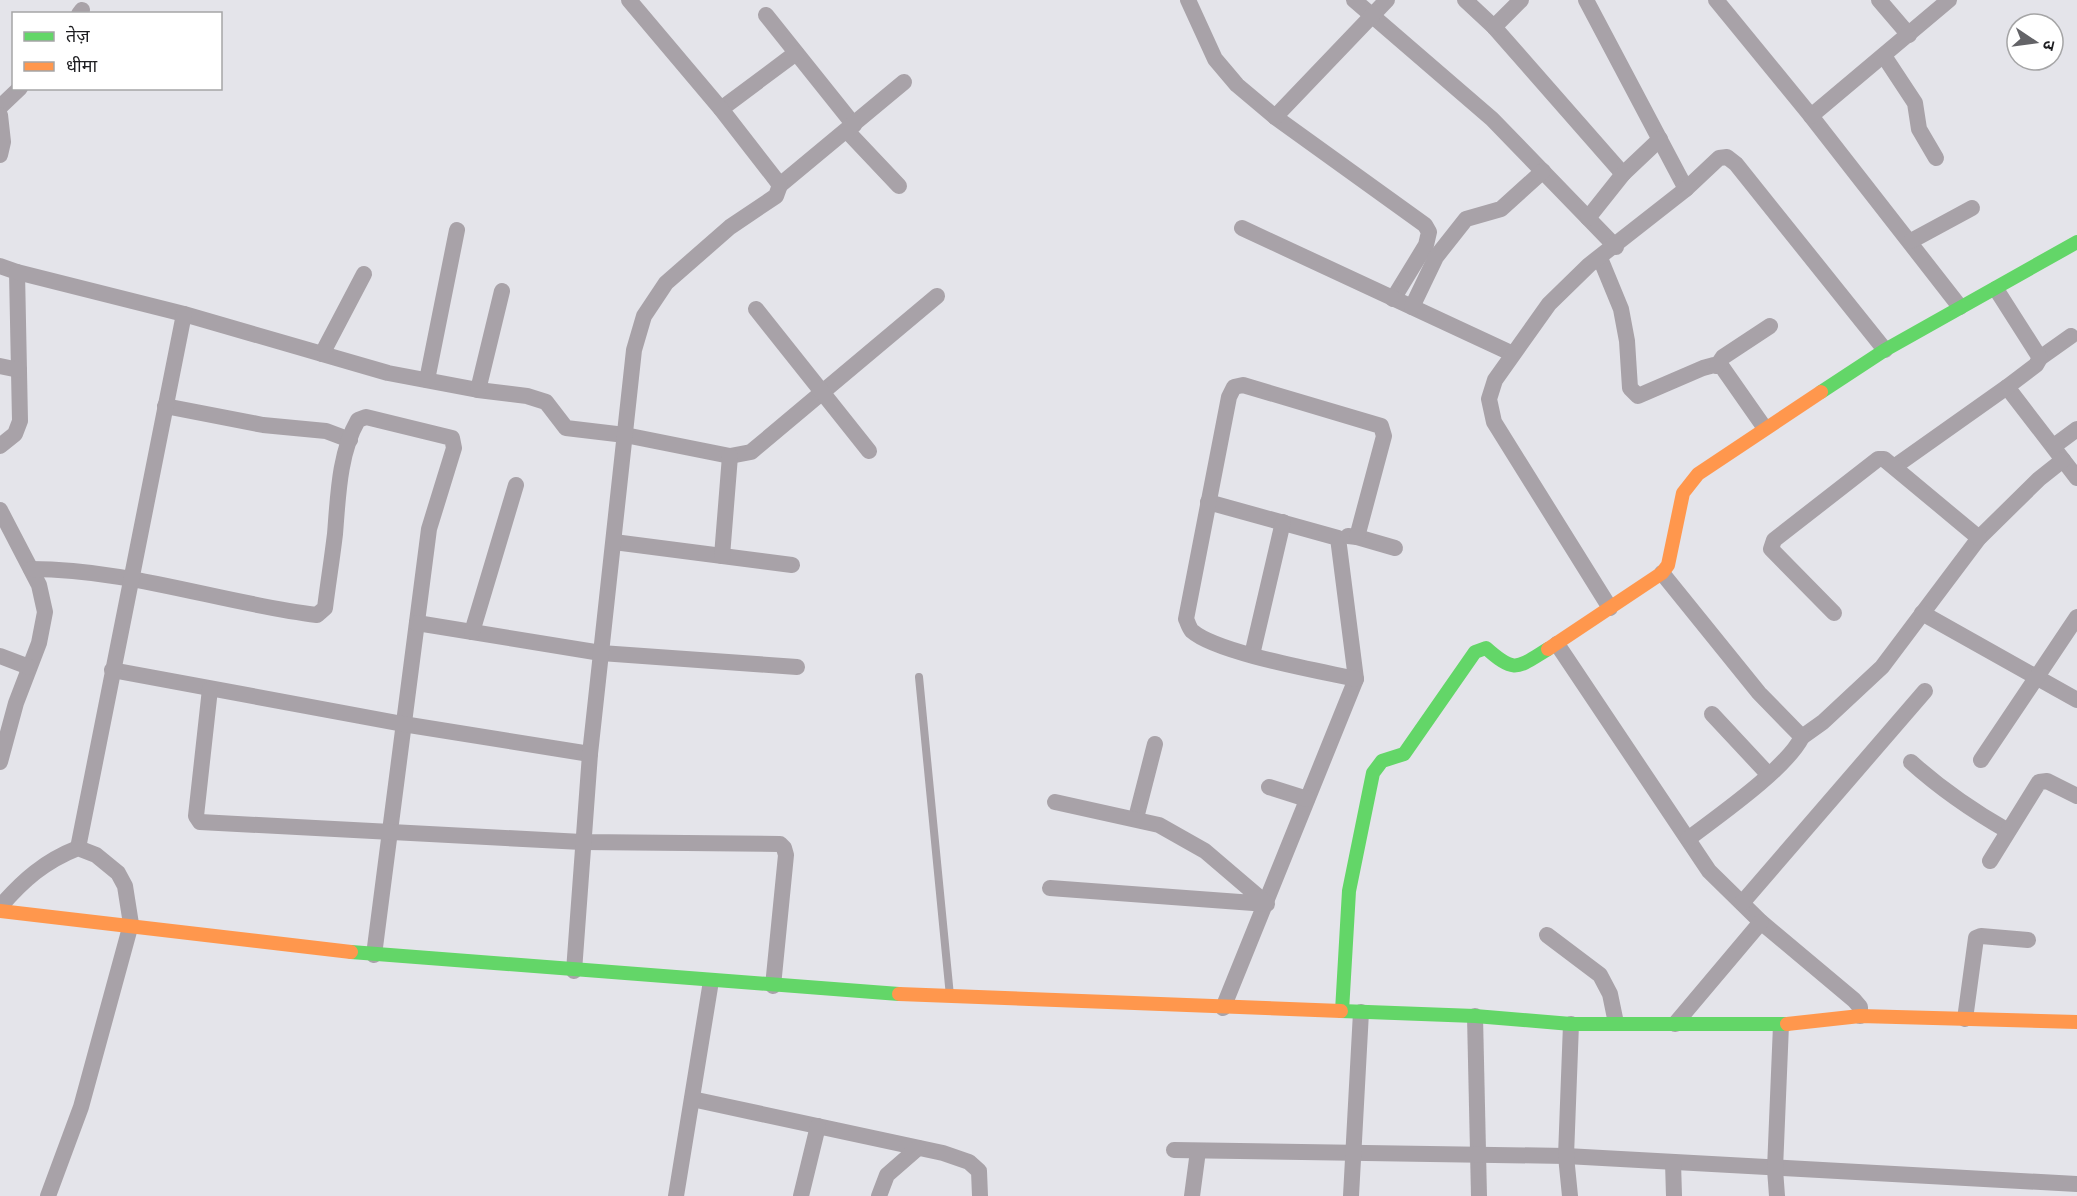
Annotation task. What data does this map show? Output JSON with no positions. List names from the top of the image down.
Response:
{
  "legend": ["तेज़", "धीमा"],
  "north": "right"
}
